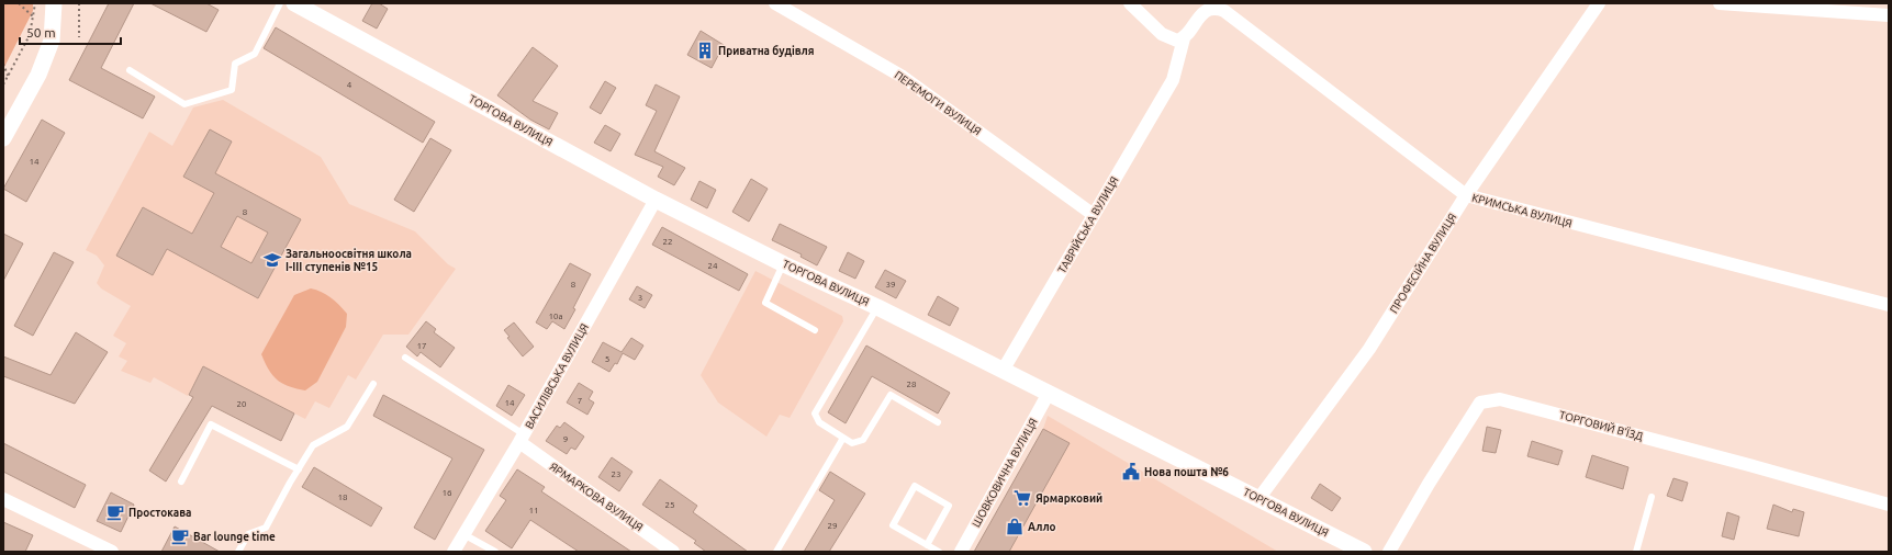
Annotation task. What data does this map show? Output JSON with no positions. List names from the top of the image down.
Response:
{
  "streets": {
    "street": [
      "ПЕРЕМОГИ ВУЛИЦЯ",
      "ТОРГОВА ВУЛИЦЯ",
      "КРИМСЬКА ВУЛИЦЯ",
      "ТАВРІЙСЬКА ВУЛИЦЯ",
      "ПРОФЕСІЙНА ВУЛИЦЯ",
      "ВАСИЛІВСЬКА ВУЛИЦЯ",
      "ТОРГОВИЙ В’ЇЗД",
      "ШОВКОВИЧНА ВУЛИЦЯ",
      "ЯРМАРКОВА ВУЛИЦЯ"
    ]
  },
  "crossings": [
    ["ПЕРЕМОГИ ВУЛИЦЯ", "ТАВРІЙСЬКА ВУЛИЦЯ"],
    ["ТОРГОВА ВУЛИЦЯ", "ТАВРІЙСЬКА ВУЛИЦЯ"],
    ["ТОРГОВА ВУЛИЦЯ", "ПРОФЕСІЙНА ВУЛИЦЯ"],
    ["ТОРГОВА ВУЛИЦЯ", "ВАСИЛІВСЬКА ВУЛИЦЯ"],
    ["ТОРГОВА ВУЛИЦЯ", "ШОВКОВИЧНА ВУЛИЦЯ"],
    ["КРИМСЬКА ВУЛИЦЯ", "ТАВРІЙСЬКА ВУЛИЦЯ"],
    ["КРИМСЬКА ВУЛИЦЯ", "ПРОФЕСІЙНА ВУЛИЦЯ"],
    ["ВАСИЛІВСЬКА ВУЛИЦЯ", "ЯРМАРКОВА ВУЛИЦЯ"]
  ],
  "places": {
    "building": ["Приватна будівля"],
    "school or university": ["Загальноосвітня школа І-ІІІ ступенів №15"],
    "public building": ["Нова пошта №6"],
    "supermarket": ["Ярмарковий"],
    "cafe": ["Простокава", "Bar lounge time"],
    "shop": ["Алло"]
  },
  "house_numbers": [
    "4",
    "14",
    "8",
    "22",
    "24",
    "8",
    "39",
    "3",
    "10а",
    "17",
    "5",
    "28",
    "7",
    "14",
    "20",
    "9",
    "23",
    "16",
    "18",
    "25",
    "11",
    "29"
  ],
  "scale_bar": "50 m"
}
